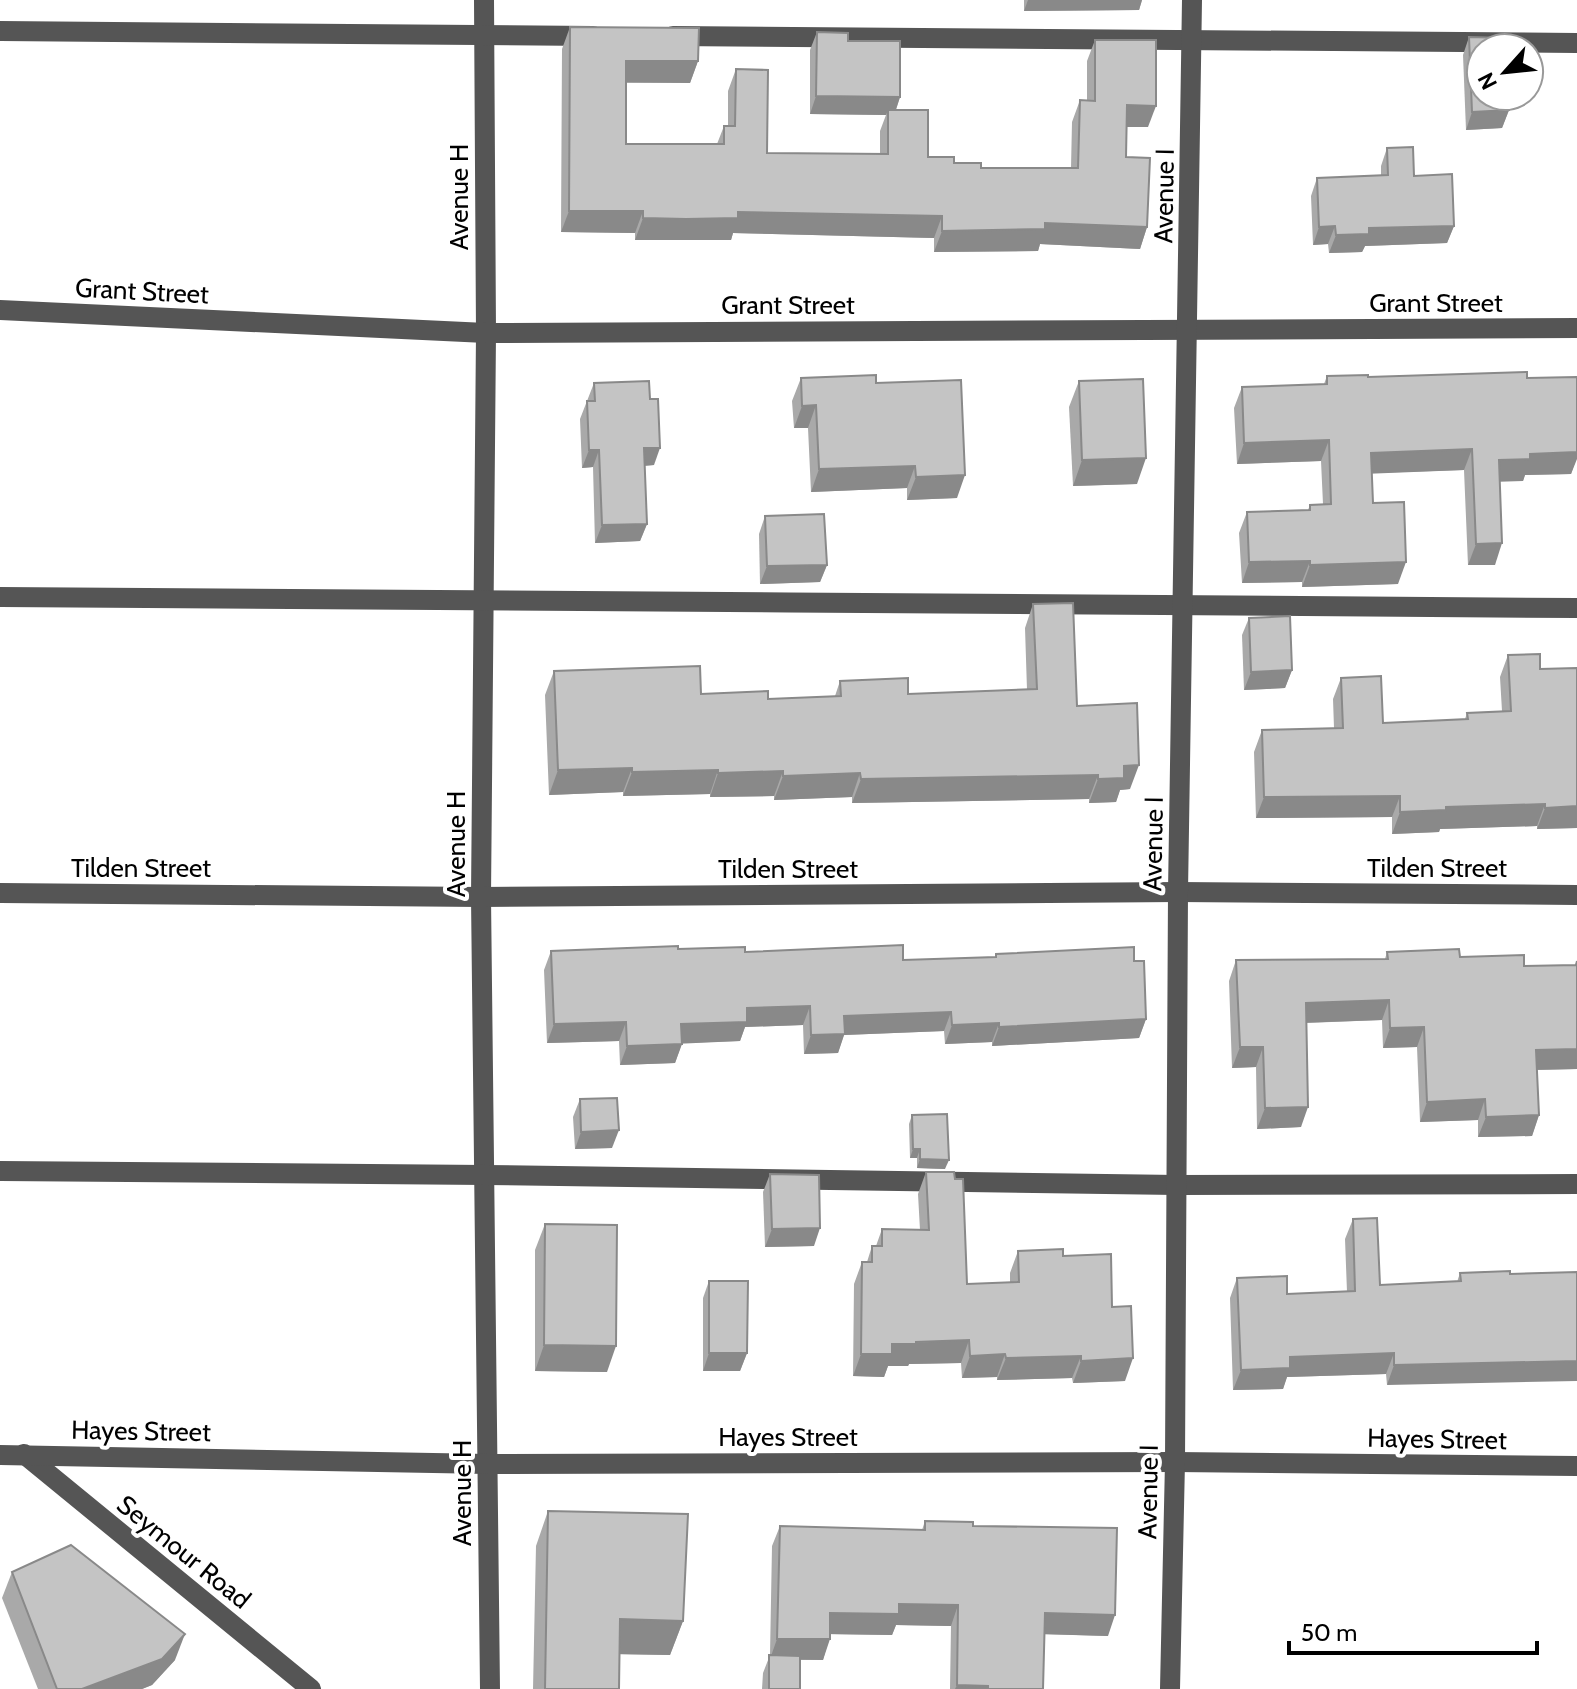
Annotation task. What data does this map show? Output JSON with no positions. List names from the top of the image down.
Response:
{
  "streets": {
    "street": [
      "Avenue I",
      "Avenue H",
      "Grant Street",
      "Tilden Street",
      "Hayes Street",
      "Seymour Road"
    ]
  },
  "crossings": [
    ["Avenue I", "Grant Street"],
    ["Avenue I", "Tilden Street"],
    ["Avenue I", "Hayes Street"],
    ["Avenue H", "Grant Street"],
    ["Avenue H", "Tilden Street"],
    ["Avenue H", "Hayes Street"],
    ["Hayes Street", "Seymour Road"]
  ],
  "scale_bar": "50 m",
  "north": "bottom left"
}
